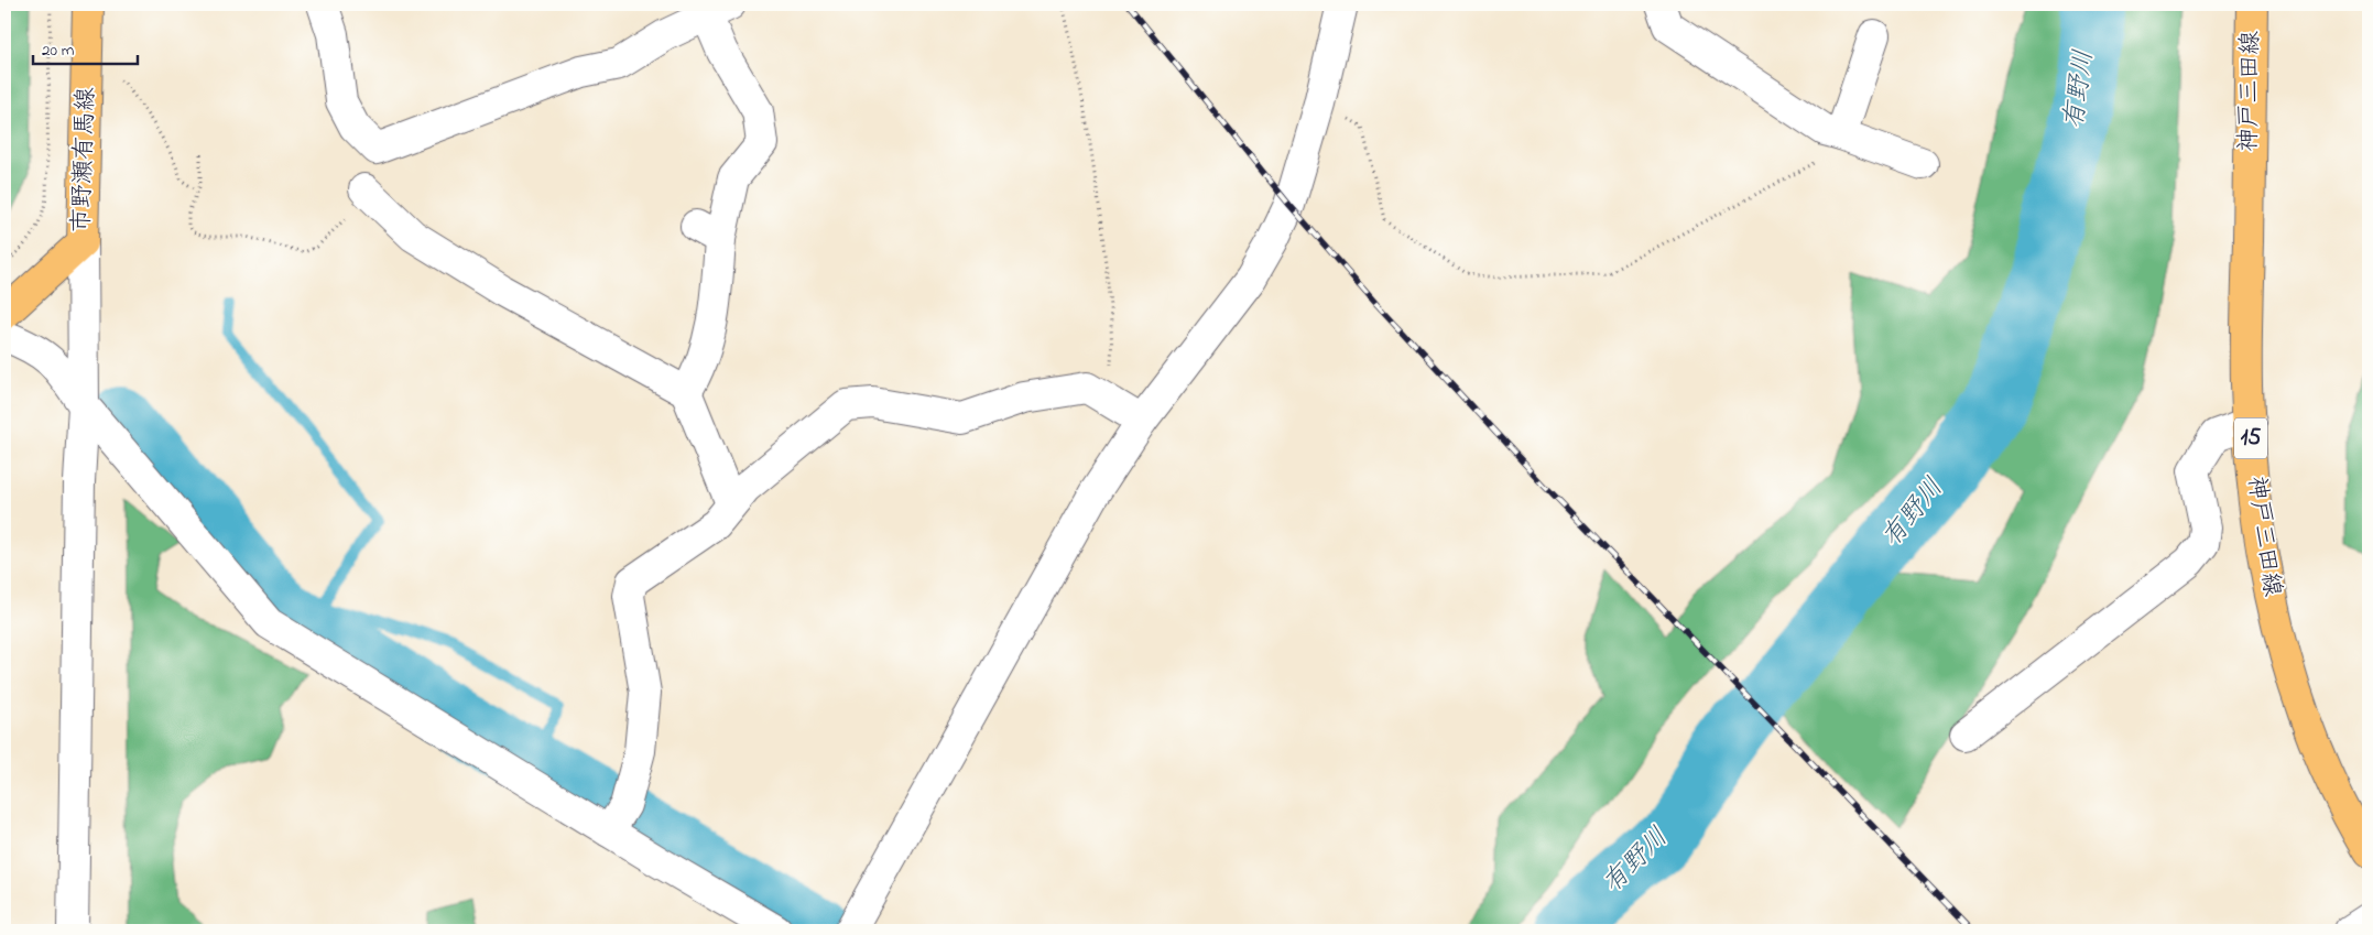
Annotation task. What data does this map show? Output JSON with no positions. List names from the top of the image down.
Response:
{
  "streets": {
    "main road": ["神戸三田線", "市野瀬有馬線", "15"]
  },
  "water": ["有野川"],
  "scale_bar": "20 m"
}
